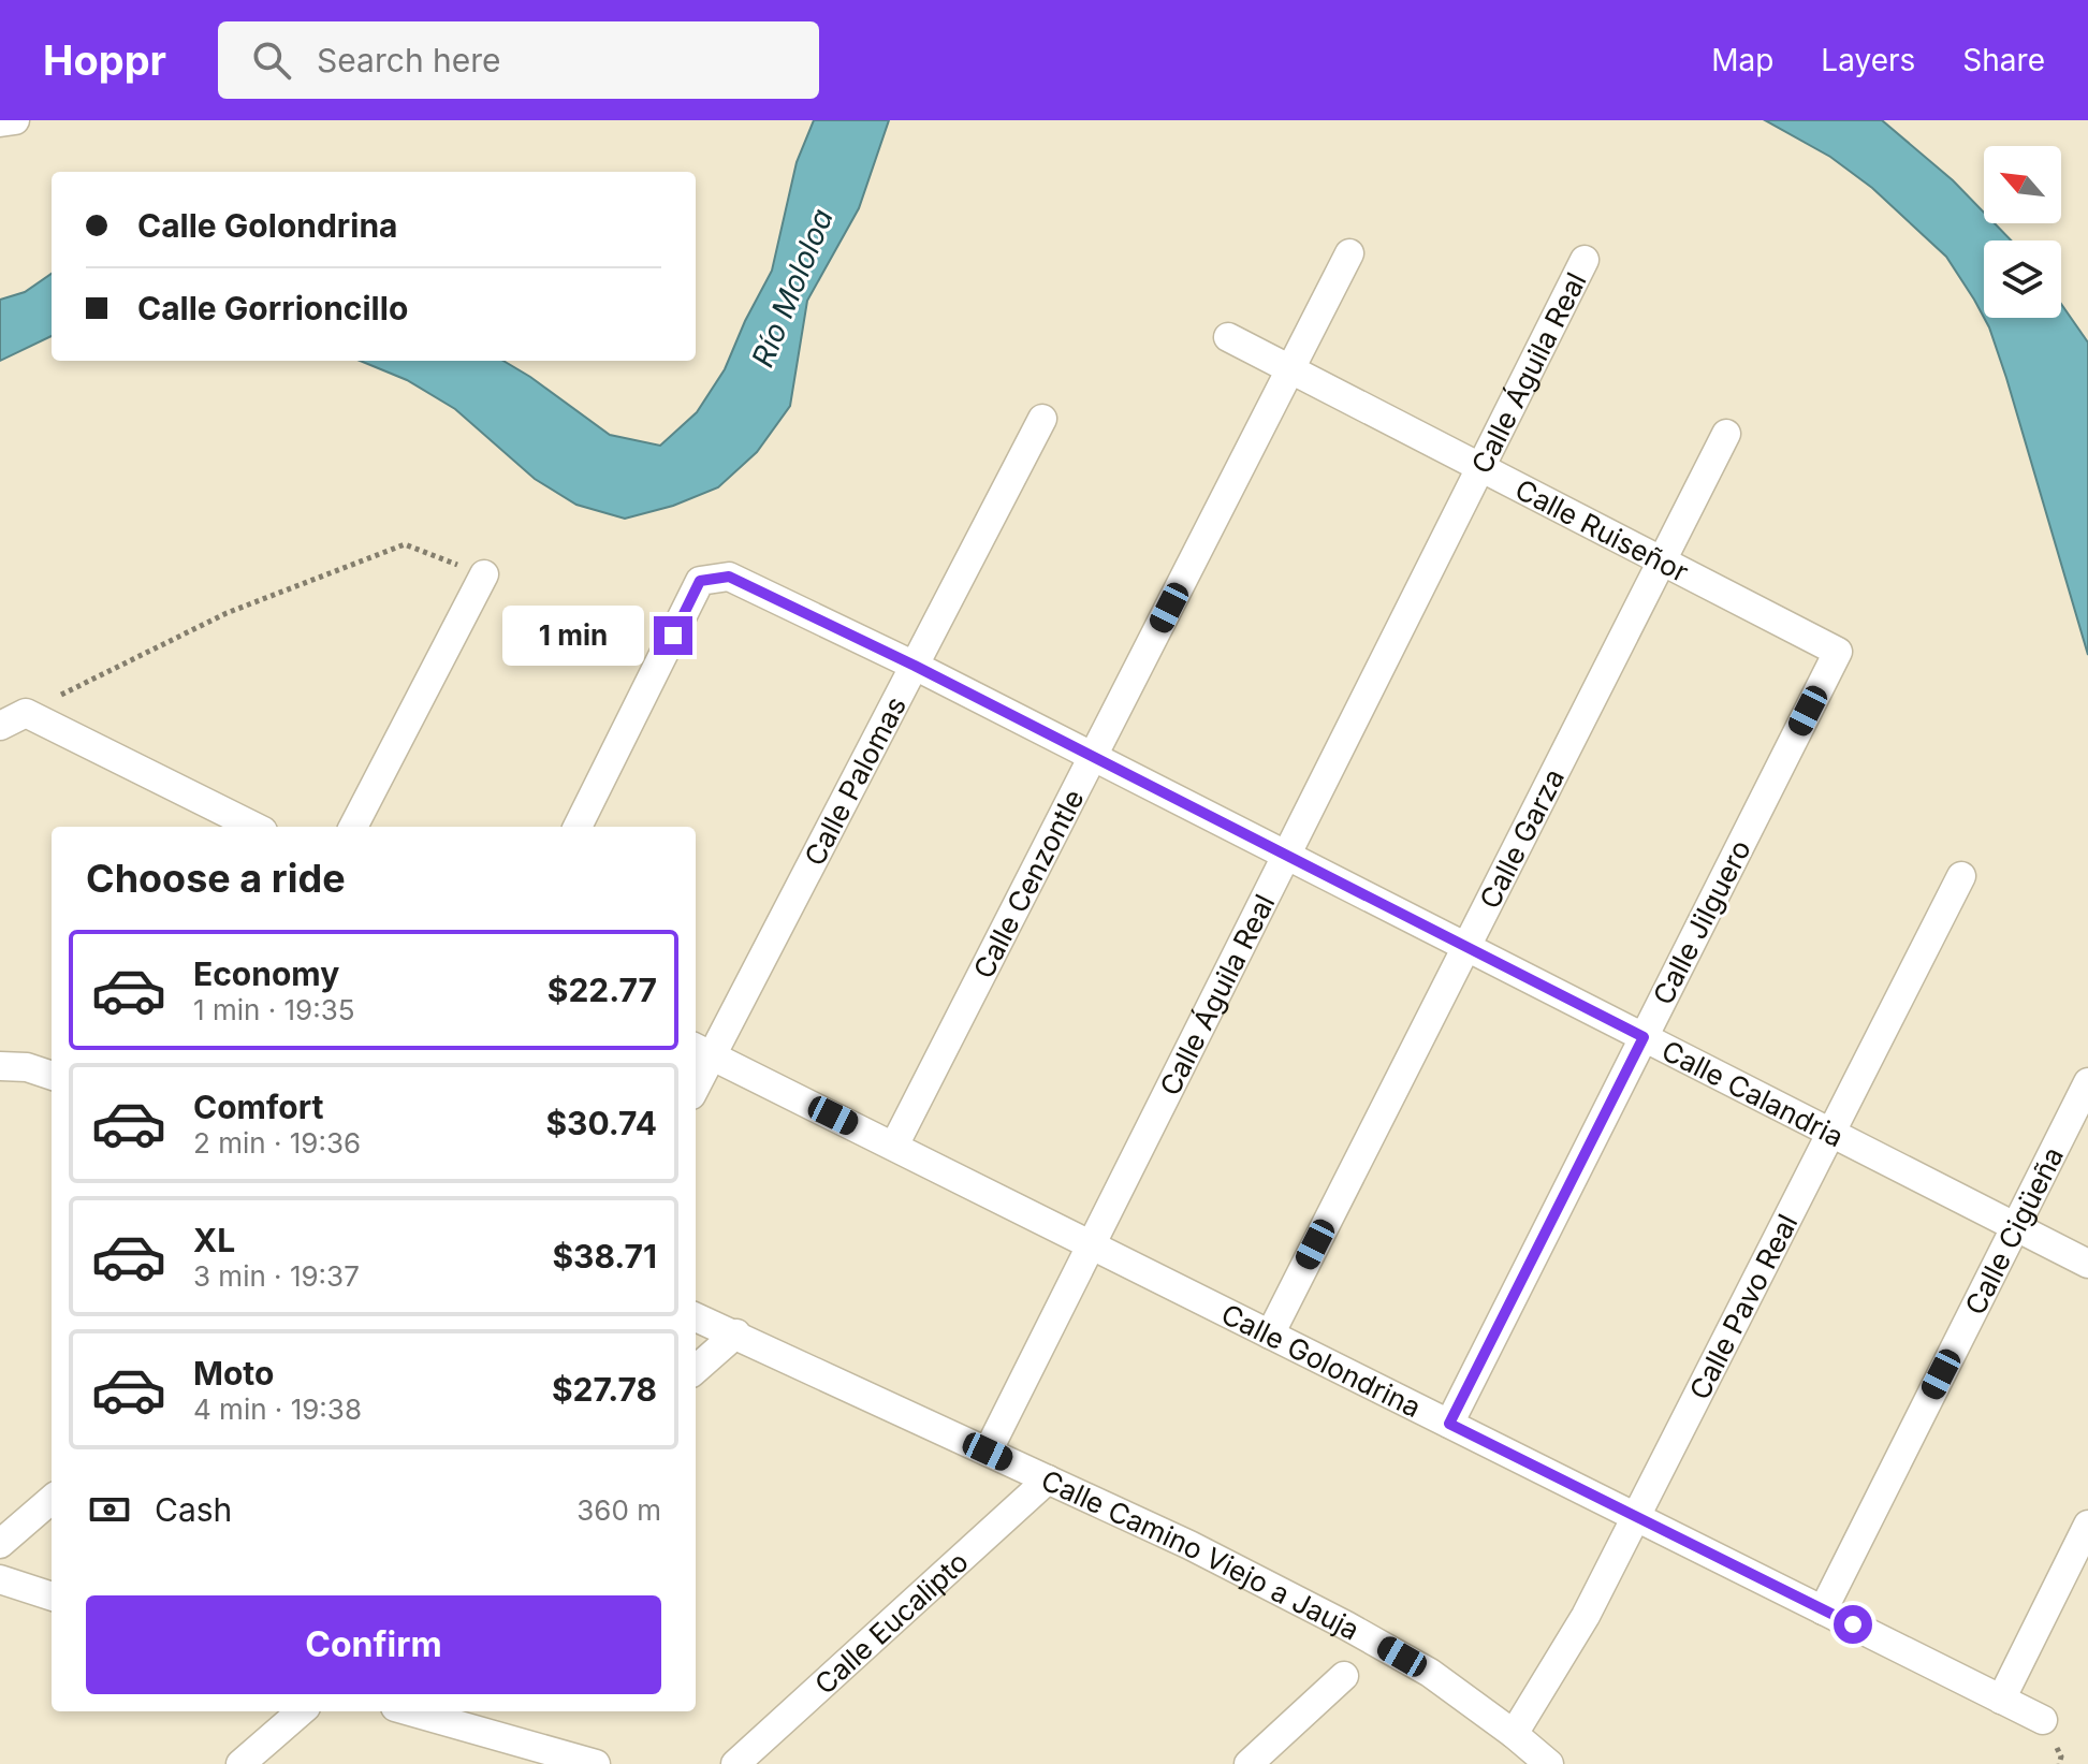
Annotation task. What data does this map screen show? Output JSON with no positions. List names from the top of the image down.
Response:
{
  "streets": {
    "street": [
      "Calle Águila Real",
      "Calle Ruiseñor",
      "Calle Palomas",
      "Calle Garza",
      "Calle Cenzontle",
      "Calle Jilguero",
      "Calle Calandria",
      "Calle Cigüeña",
      "Calle Pavo Real",
      "Calle Golondrina",
      "Calle Camino Viejo a Jauja",
      "Calle Eucalipto"
    ]
  },
  "crossings": [
    ["Calle Águila Real", "Calle Ruiseñor"],
    ["Calle Águila Real", "Calle Calandria"],
    ["Calle Águila Real", "Calle Golondrina"],
    ["Calle Águila Real", "Calle Camino Viejo a Jauja"],
    ["Calle Ruiseñor", "Calle Garza"],
    ["Calle Ruiseñor", "Calle Cenzontle"],
    ["Calle Ruiseñor", "Calle Jilguero"],
    ["Calle Palomas", "Calle Calandria"],
    ["Calle Palomas", "Calle Golondrina"],
    ["Calle Garza", "Calle Calandria"],
    ["Calle Garza", "Calle Golondrina"],
    ["Calle Cenzontle", "Calle Calandria"],
    ["Calle Cenzontle", "Calle Golondrina"],
    ["Calle Jilguero", "Calle Calandria"],
    ["Calle Jilguero", "Calle Golondrina"],
    ["Calle Calandria", "Calle Cigüeña"],
    ["Calle Calandria", "Calle Pavo Real"],
    ["Calle Cigüeña", "Calle Golondrina"],
    ["Calle Pavo Real", "Calle Golondrina"],
    ["Calle Pavo Real", "Calle Camino Viejo a Jauja"],
    ["Calle Camino Viejo a Jauja", "Calle Eucalipto"]
  ],
  "water": ["Río Mololoa"],
  "north": "top left",
  "page": {
    "header": "Hoppr",
    "search": "Search here",
    "nav": ["Map", "Layers", "Share"],
    "banner": ["Calle Golondrina", "Calle Gorrioncillo"],
    "bubble": "1 min",
    "heading": "Choose a ride",
    "list": [
      {
        "name": "Economy",
        "note": "1 min · 19:35",
        "value": "$22.77"
      },
      {
        "name": "Comfort",
        "note": "2 min · 19:36",
        "value": "$30.74"
      },
      {
        "name": "XL",
        "note": "3 min · 19:37",
        "value": "$38.71"
      },
      {
        "name": "Moto",
        "note": "4 min · 19:38",
        "value": "$27.78"
      }
    ],
    "pay": ["Cash", "360 m"],
    "buttons": "Confirm"
  }
}
